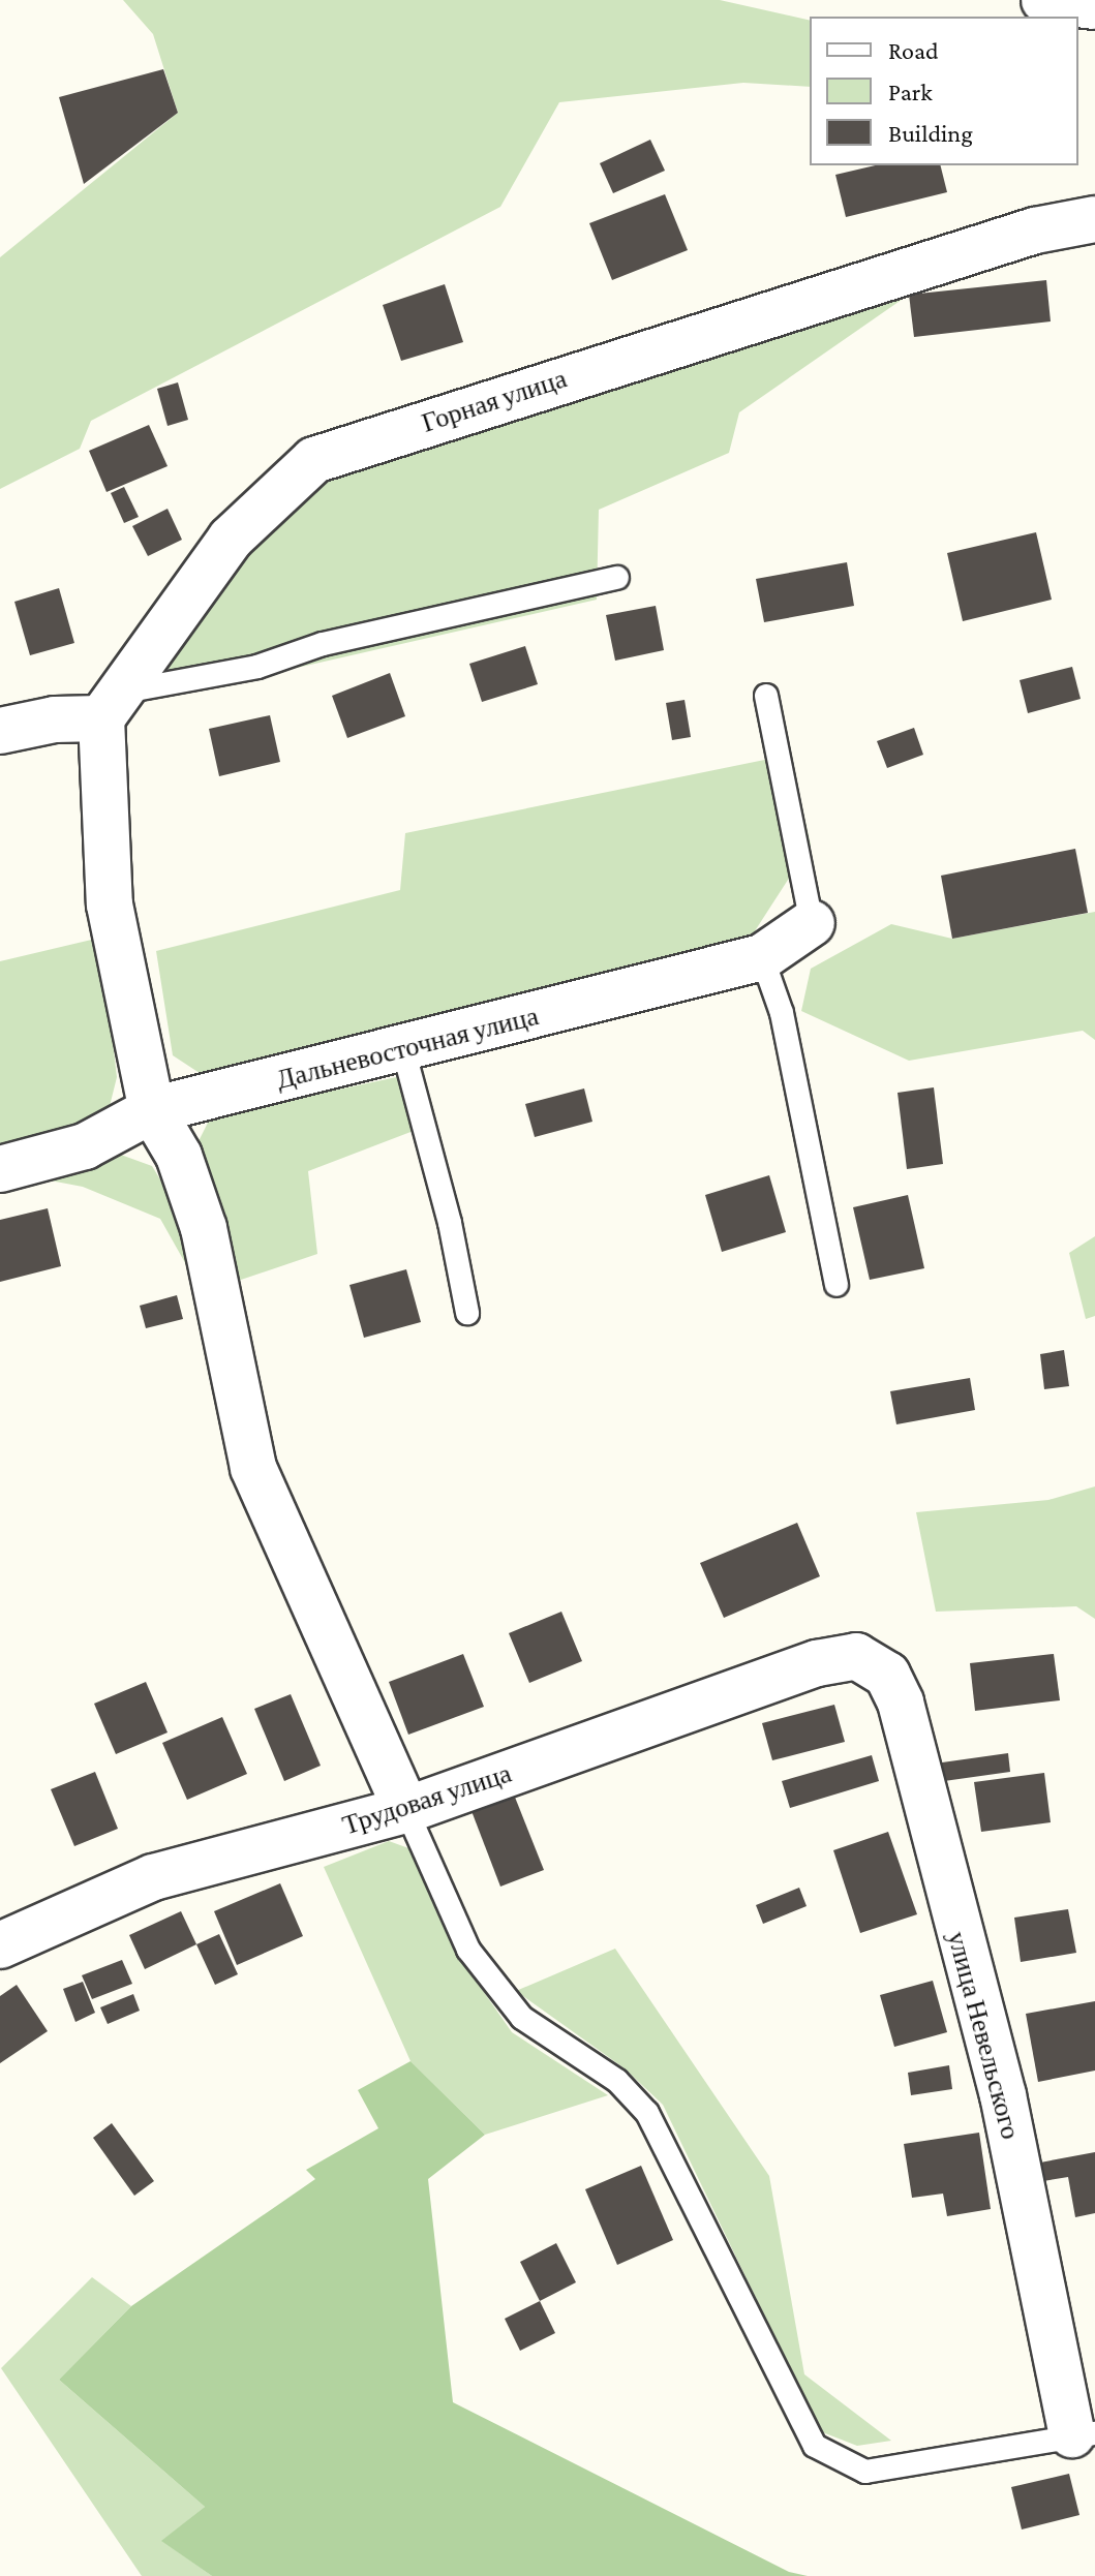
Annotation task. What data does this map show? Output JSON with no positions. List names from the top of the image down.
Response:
{
  "streets": {
    "street": [
      "Горная улица",
      "Дальневосточная улица",
      "Трудовая улица",
      "улица Невельского"
    ]
  },
  "crossings": [
    ["Трудовая улица", "улица Невельского"]
  ],
  "legend": ["Road", "Park", "Building"]
}
